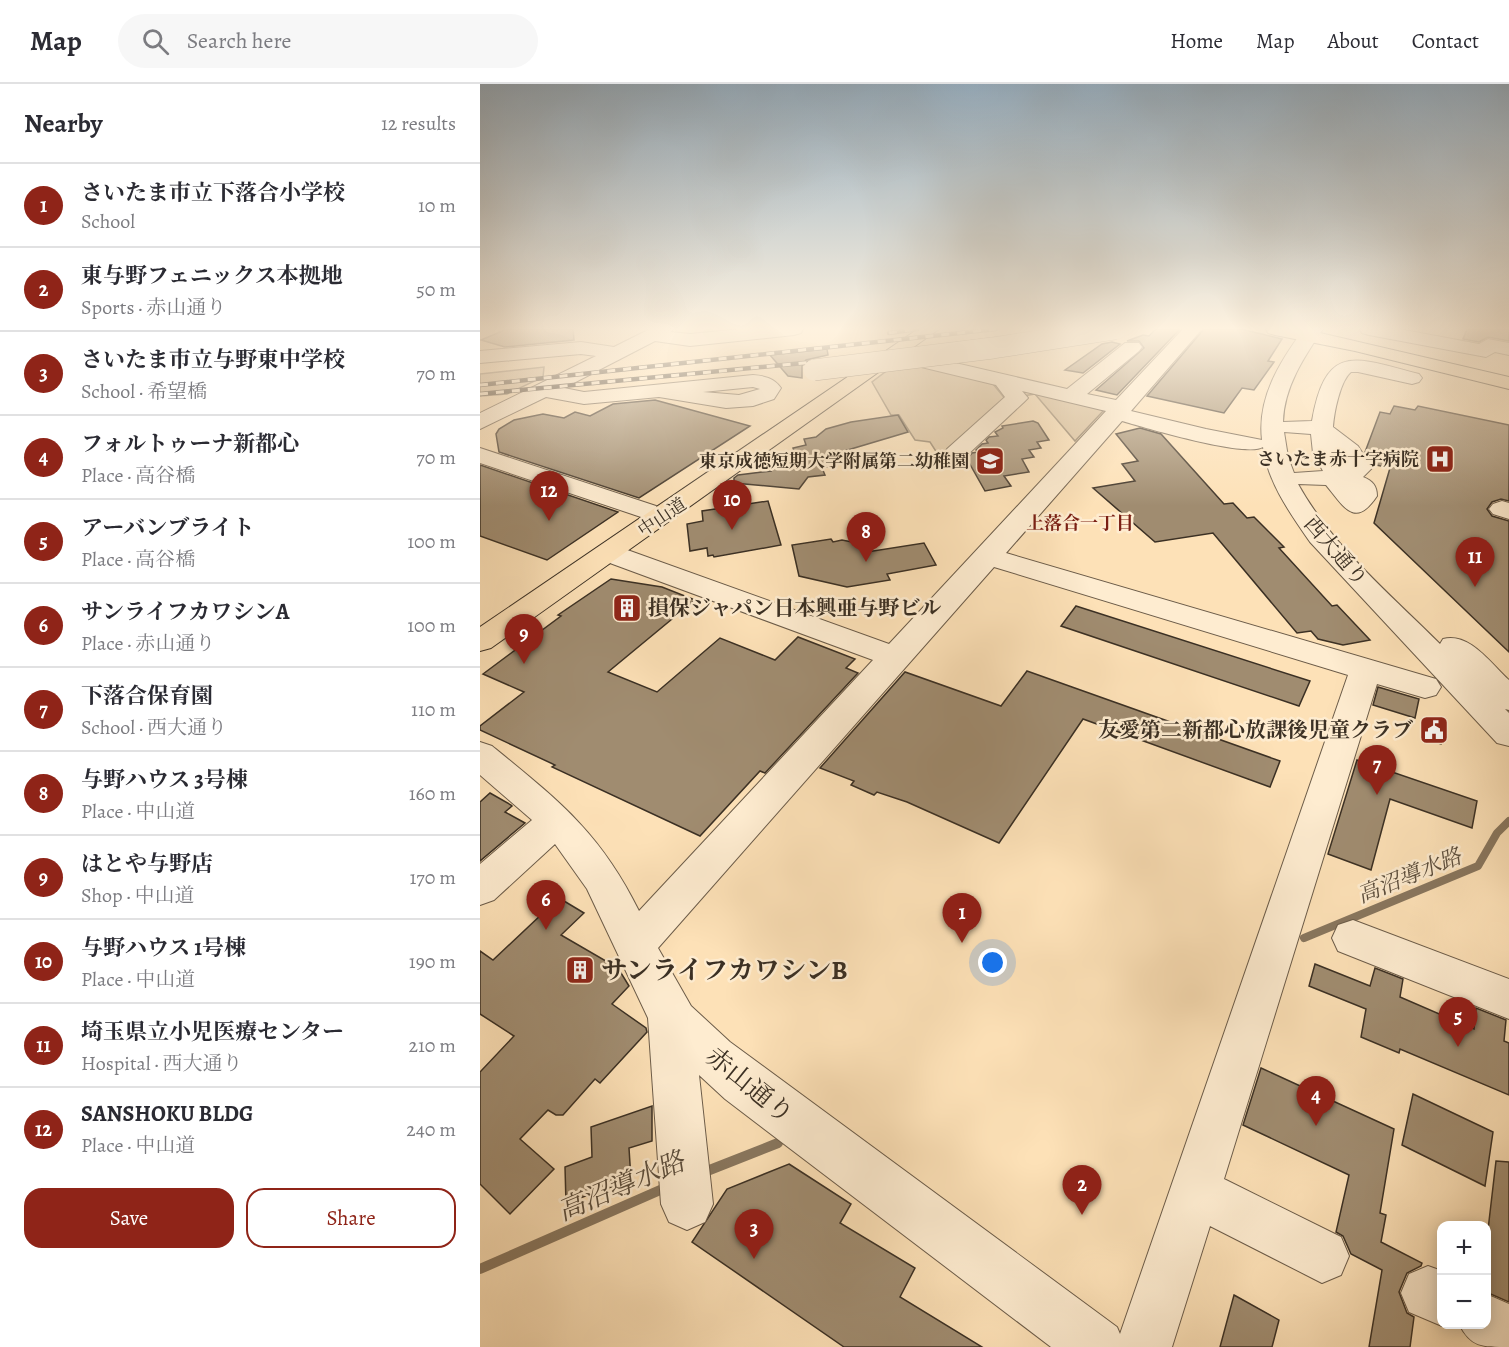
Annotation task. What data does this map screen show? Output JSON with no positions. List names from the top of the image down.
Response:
{
  "streets": {
    "main road": ["中山道"],
    "street": ["西大通り", "赤山通り"]
  },
  "districts": ["上落合一丁目"],
  "water": ["高沼導水路"],
  "places": {
    "hospital": ["さいたま赤十字病院"],
    "school or university": ["東京成徳短期大学附属第二幼稚園"],
    "building": ["損保ジャパン日本興亜与野ビル", "サンライフカワシンB"],
    "public building": ["友愛第二新都心放課後児童クラブ"]
  },
  "page": {
    "header": "Map",
    "search": "Search here",
    "nav": [
      "Home",
      "Map",
      "About",
      "Contact"
    ],
    "heading": ["Nearby", "12 results"],
    "list": [
      {
        "mark": "1",
        "name": "さいたま市立下落合小学校",
        "note": "School",
        "value": "10 m"
      },
      {
        "mark": "2",
        "name": "東与野フェニックス本拠地",
        "note": "Sports · 赤山通り",
        "value": "50 m"
      },
      {
        "mark": "3",
        "name": "さいたま市立与野東中学校",
        "note": "School · 希望橋",
        "value": "70 m"
      },
      {
        "mark": "4",
        "name": "フォルトゥーナ新都心",
        "note": "Place · 高谷橋",
        "value": "70 m"
      },
      {
        "mark": "5",
        "name": "アーバンブライト",
        "note": "Place · 高谷橋",
        "value": "100 m"
      },
      {
        "mark": "6",
        "name": "サンライフカワシンA",
        "note": "Place · 赤山通り",
        "value": "100 m"
      },
      {
        "mark": "7",
        "name": "下落合保育園",
        "note": "School · 西大通り",
        "value": "110 m"
      },
      {
        "mark": "8",
        "name": "与野ハウス 3号棟",
        "note": "Place · 中山道",
        "value": "160 m"
      },
      {
        "mark": "9",
        "name": "はとや与野店",
        "note": "Shop · 中山道",
        "value": "170 m"
      },
      {
        "mark": "10",
        "name": "与野ハウス 1号棟",
        "note": "Place · 中山道",
        "value": "190 m"
      },
      {
        "mark": "11",
        "name": "埼玉県立小児医療センター",
        "note": "Hospital · 西大通り",
        "value": "210 m"
      },
      {
        "mark": "12",
        "name": "SANSHOKU BLDG",
        "note": "Place · 中山道",
        "value": "240 m"
      }
    ],
    "pins": [
      "12",
      "10",
      "8",
      "11",
      "9",
      "7",
      "6",
      "1",
      "5",
      "4",
      "2",
      "3"
    ],
    "buttons": ["Save", "Share"],
    "map_buttons": ["+", "−"]
  }
}
